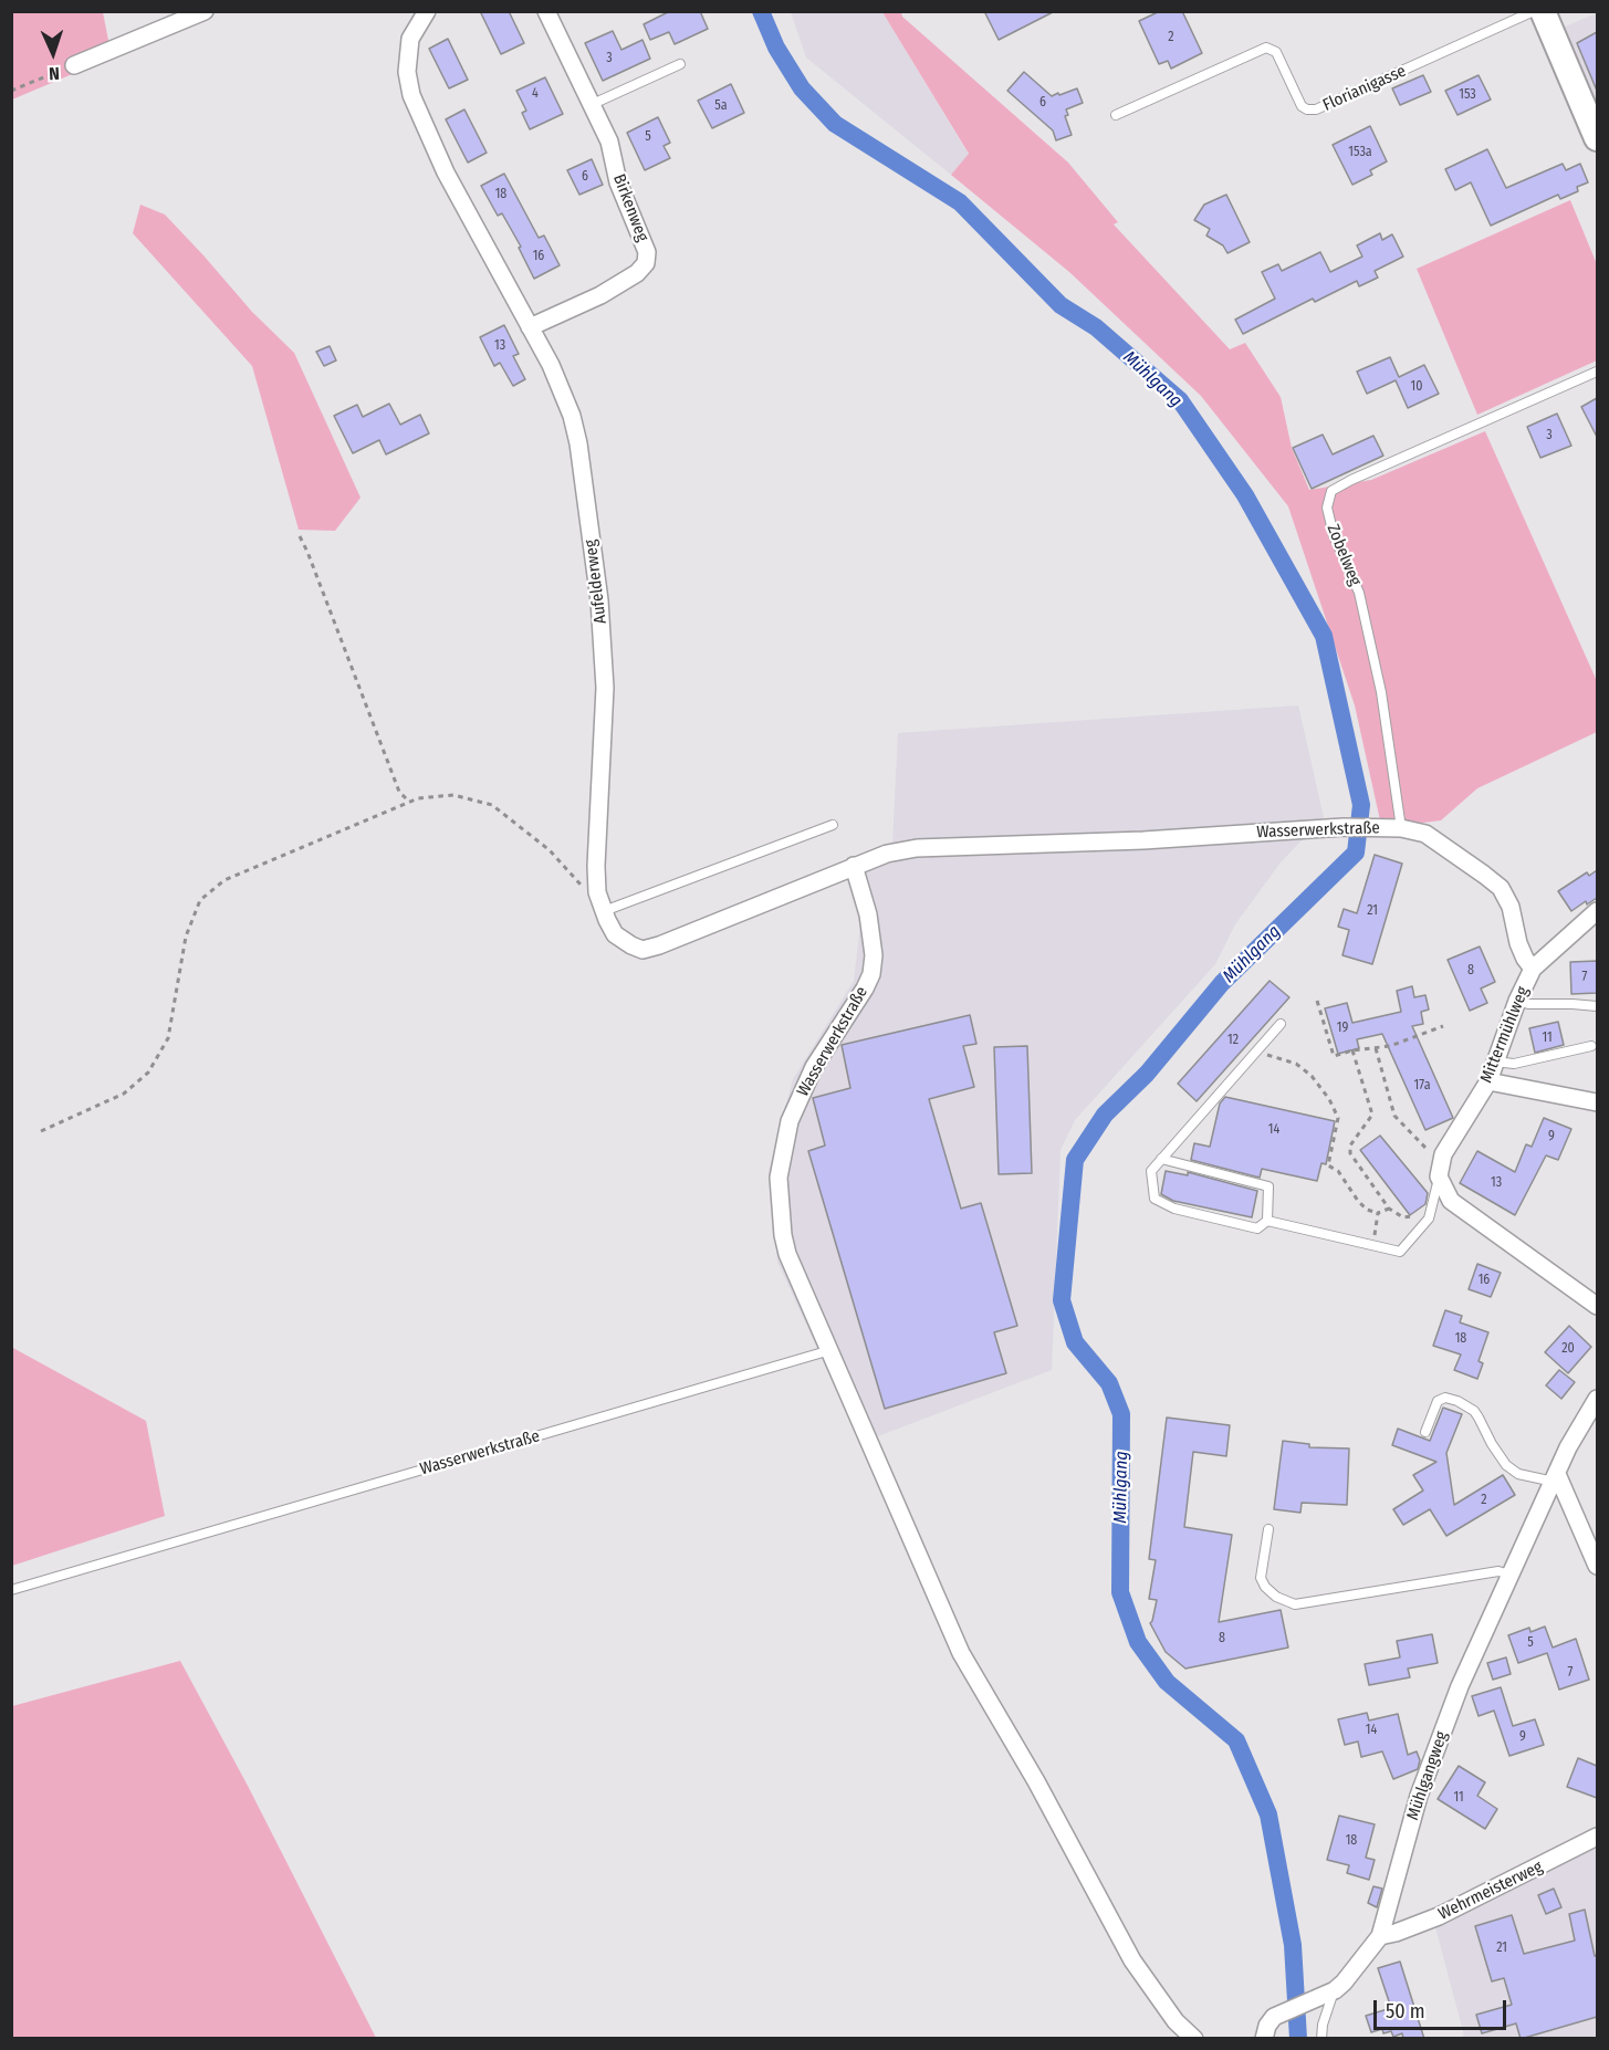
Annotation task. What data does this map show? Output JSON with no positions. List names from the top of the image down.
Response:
{
  "streets": {
    "street": [
      "Birkenweg",
      "Aufelderweg",
      "Wasserwerkstraße",
      "Mittermühlweg",
      "Mühlgangweg",
      "Wehrmeisterweg"
    ],
    "lane": ["Florianigasse", "Zobelweg"]
  },
  "crossings": [
    ["Birkenweg", "Aufelderweg"],
    ["Zobelweg", "Wasserwerkstraße"],
    ["Aufelderweg", "Wasserwerkstraße"],
    ["Wasserwerkstraße", "Mittermühlweg"],
    ["Mühlgangweg", "Wehrmeisterweg"]
  ],
  "water": ["Mühlgang"],
  "house_numbers": [
    "2",
    "3",
    "4",
    "153",
    "6",
    "5a",
    "5",
    "153a",
    "6",
    "18",
    "16",
    "13",
    "10",
    "3",
    "21",
    "8",
    "7",
    "19",
    "11",
    "12",
    "17a",
    "14",
    "9",
    "13",
    "16",
    "18",
    "20",
    "2",
    "8",
    "5",
    "7",
    "14",
    "9",
    "11",
    "18",
    "21"
  ],
  "scale_bar": "50 m",
  "north": "bottom"
}
